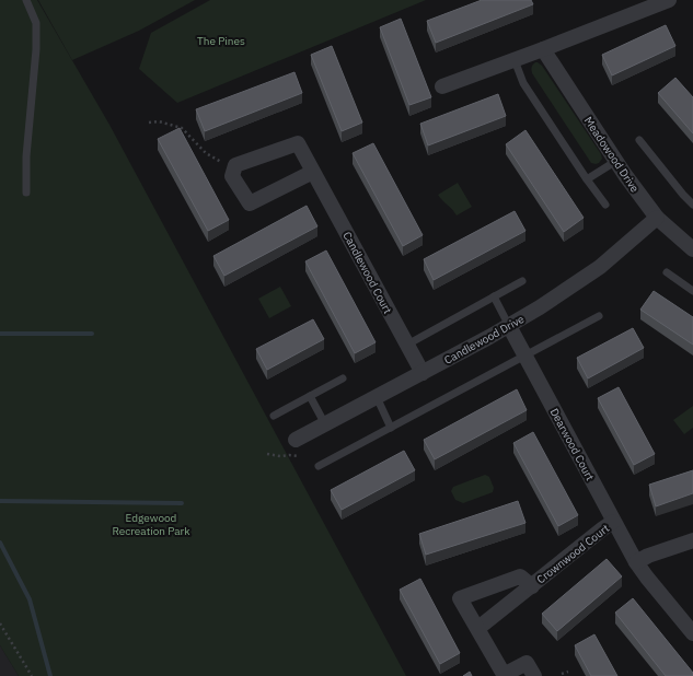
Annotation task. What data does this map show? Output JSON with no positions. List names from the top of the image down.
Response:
{
  "streets": {
    "street": [
      "Meadowood Drive",
      "Candlewood Court",
      "Candlewood Drive",
      "Dearwood Court",
      "Crownwood Court"
    ]
  },
  "crossings": [
    ["Meadowood Drive", "Candlewood Drive"],
    ["Candlewood Court", "Candlewood Drive"],
    ["Candlewood Drive", "Dearwood Court"],
    ["Dearwood Court", "Crownwood Court"]
  ],
  "parks": ["The Pines", "Edgewood Recreation Park"]
}
